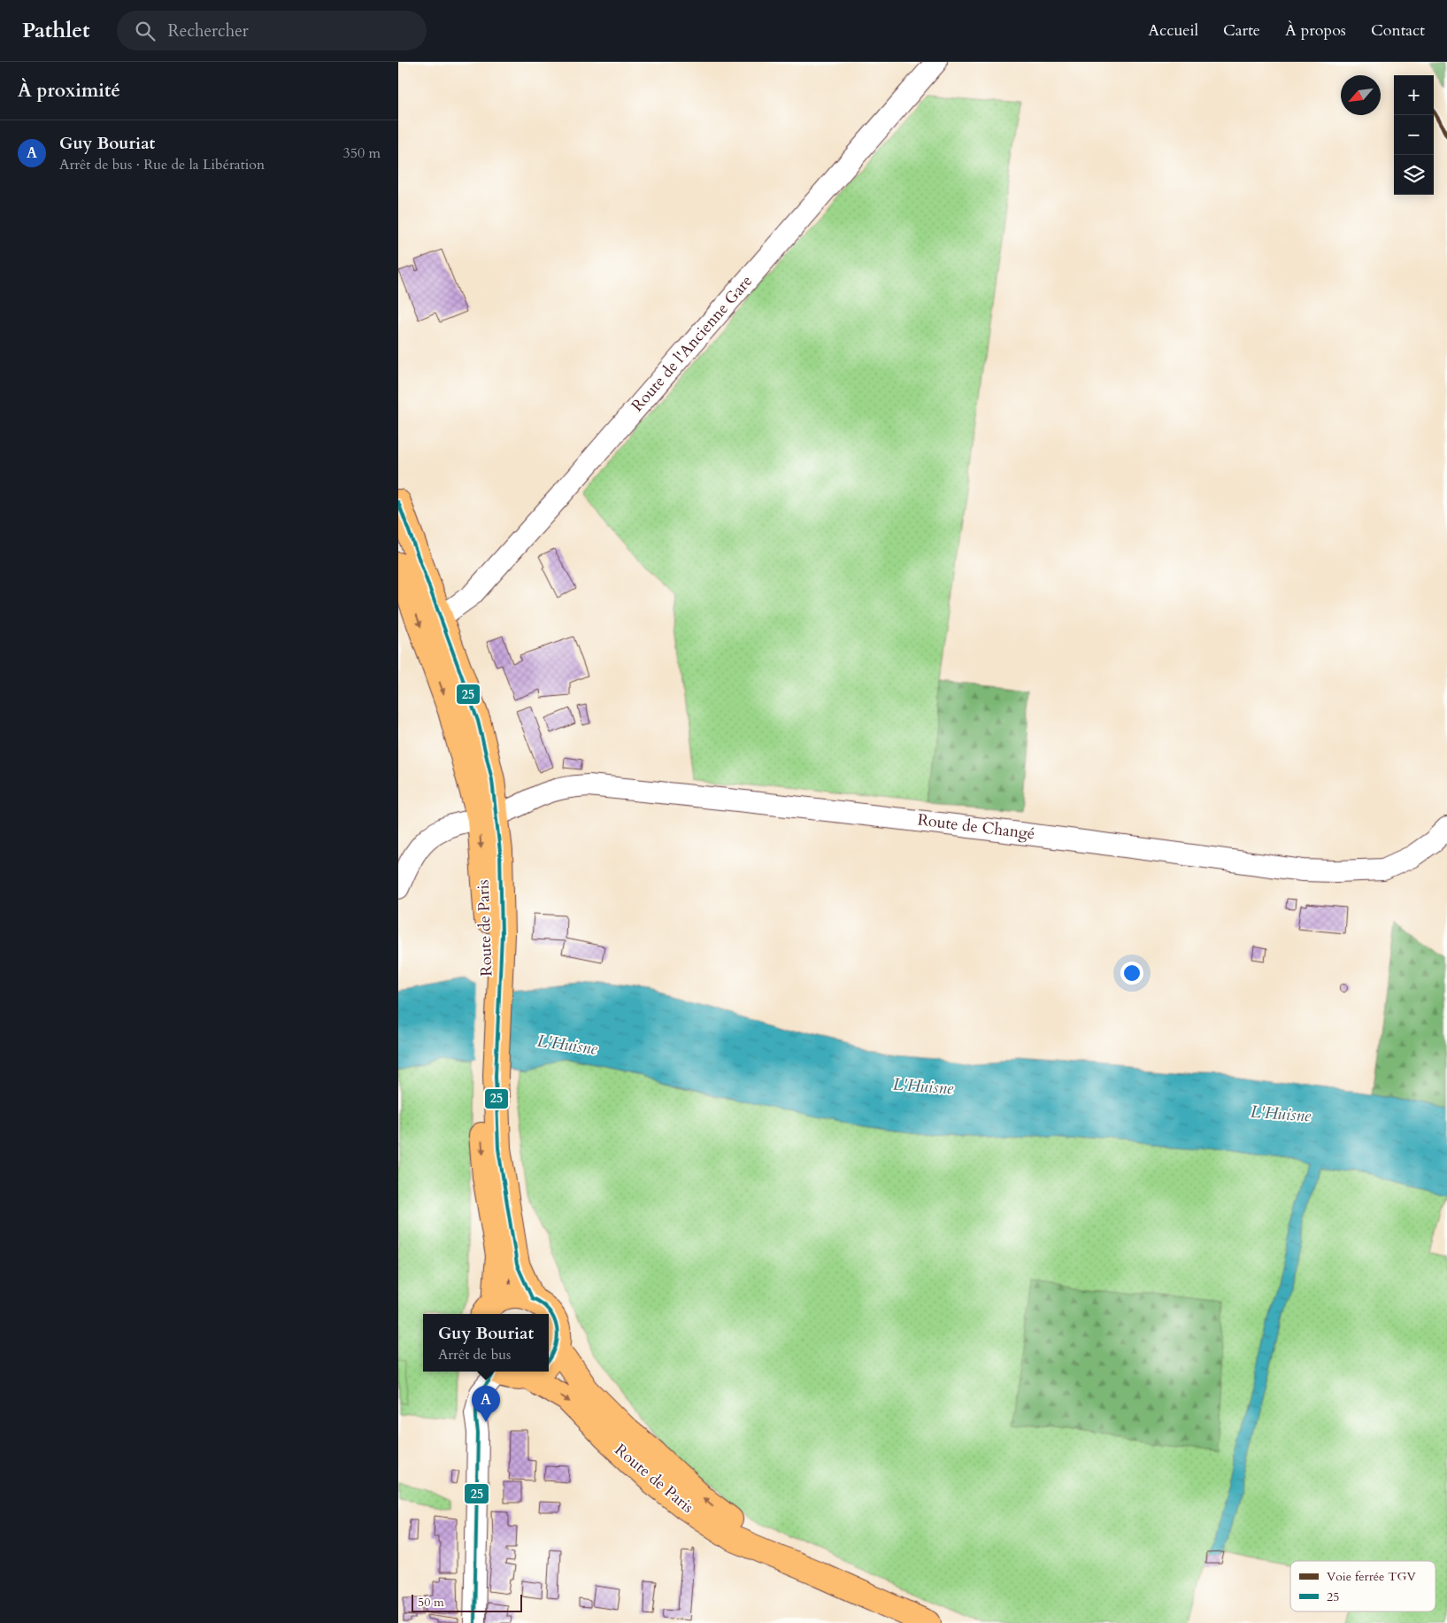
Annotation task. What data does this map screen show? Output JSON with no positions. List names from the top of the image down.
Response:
{
  "streets": {
    "main road": ["Route de Paris"],
    "street": ["Route de l'Ancienne Gare", "Route de Changé"]
  },
  "crossings": [
    ["Route de l'Ancienne Gare", "Route de Paris"],
    ["Route de Changé", "Route de Paris"]
  ],
  "water": ["L'Huisne"],
  "lines": ["rail line TGV", "transit line 25"],
  "legend": ["Voie ferrée TGV", "25"],
  "scale_bar": "50 m",
  "north": "bottom left",
  "page": {
    "header": "Pathlet",
    "search": "Rechercher",
    "nav": [
      "Accueil",
      "Carte",
      "À propos",
      "Contact"
    ],
    "heading": "À proximité",
    "map_buttons": ["+", "−"],
    "list": [
      {
        "mark": "A",
        "name": "Guy Bouriat",
        "note": "Arrêt de bus · Rue de la Libération",
        "value": "350 m"
      }
    ],
    "popup": ["Guy Bouriat", "Arrêt de bus"],
    "pins": "A",
    "scale": "50 m"
  }
}
